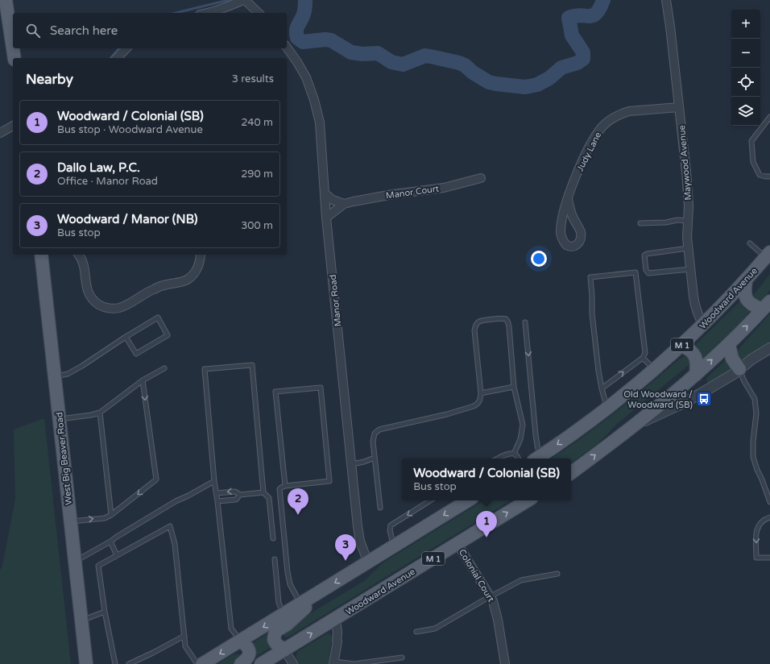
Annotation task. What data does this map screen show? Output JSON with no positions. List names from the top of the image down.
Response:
{
  "streets": {
    "main road": ["Woodward Avenue", "M 1", "West Big Beaver Road"],
    "street": [
      "Judy Lane",
      "Maywood Avenue",
      "Manor Court",
      "Manor Road",
      "Colonial Court"
    ]
  },
  "crossings": [
    ["Judy Lane", "Maywood Avenue"],
    ["Maywood Avenue", "Woodward Avenue"],
    ["Manor Court", "Manor Road"],
    ["Woodward Avenue", "Colonial Court"]
  ],
  "places": {
    "bus stop": ["Old Woodward / Woodward (SB)"]
  },
  "page": {
    "map_buttons": ["+", "−"],
    "search": "Search here",
    "heading": ["Nearby", "3 results"],
    "list": [
      {
        "mark": "1",
        "name": "Woodward / Colonial (SB)",
        "note": "Bus stop · Woodward Avenue",
        "value": "240 m"
      },
      {
        "mark": "2",
        "name": "Dallo Law, P.C.",
        "note": "Office · Manor Road",
        "value": "290 m"
      },
      {
        "mark": "3",
        "name": "Woodward / Manor (NB)",
        "note": "Bus stop",
        "value": "300 m"
      }
    ],
    "popup": ["Woodward / Colonial (SB)", "Bus stop"],
    "pins": ["2", "1", "3"]
  }
}
